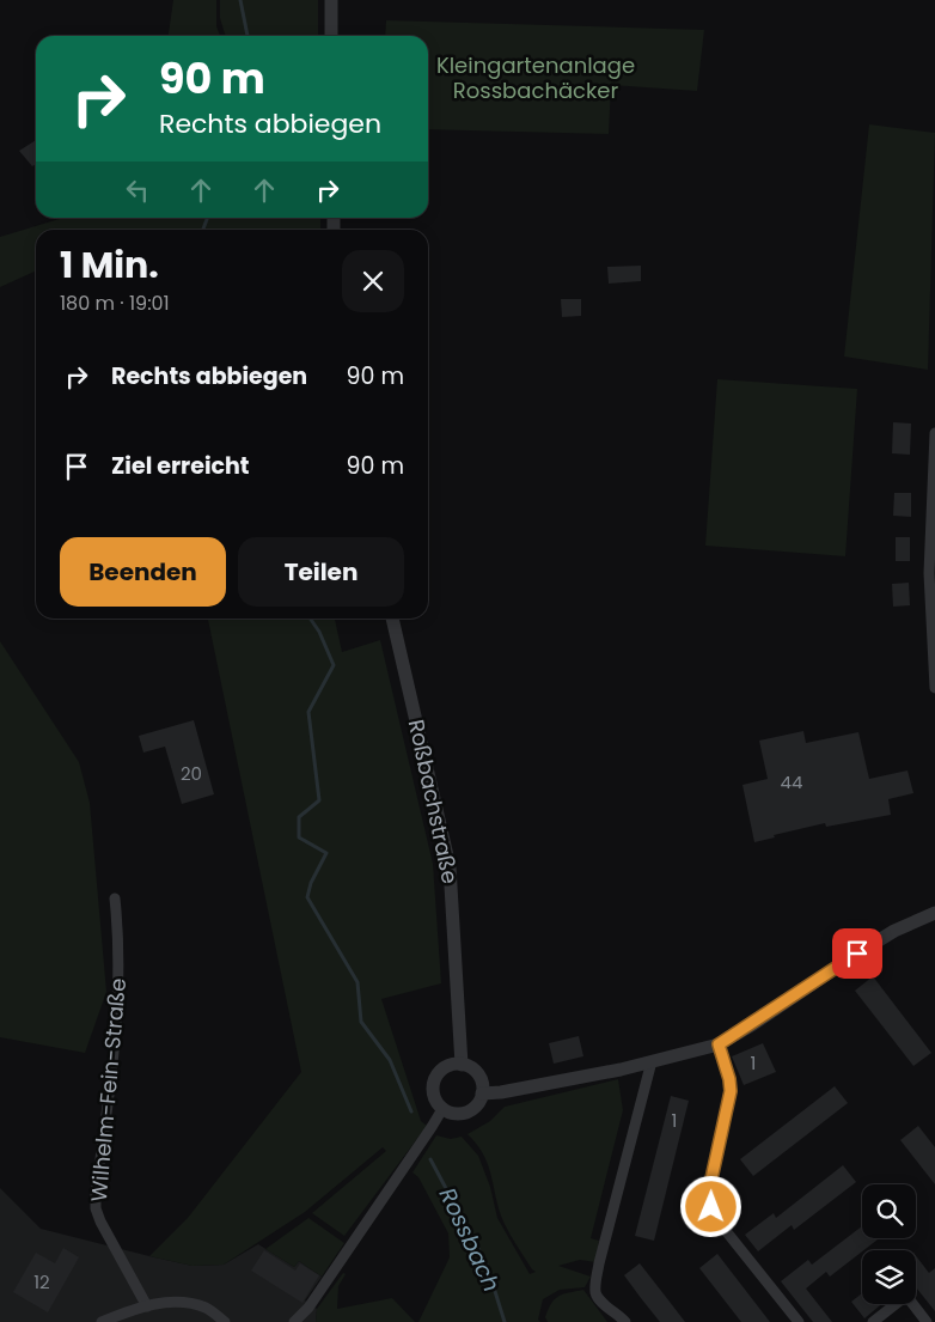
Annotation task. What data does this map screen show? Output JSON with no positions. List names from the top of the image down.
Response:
{
  "streets": {
    "street": ["Roßbachstraße", "Wilhelm-Fein-Straße"]
  },
  "water": ["Rossbach"],
  "parks": ["Kleingartenanlage Rossbachäcker"],
  "house_numbers": [
    "20",
    "44",
    "1",
    "1",
    "12"
  ],
  "page": {
    "turn": ["90 m", "Rechts abbiegen"],
    "heading": ["1 Min.", "180 m · 19:01"],
    "list": [
      {
        "name": "Rechts abbiegen",
        "value": "90 m"
      },
      {
        "name": "Ziel erreicht",
        "value": "90 m"
      }
    ],
    "buttons": ["Beenden", "Teilen"]
  }
}
